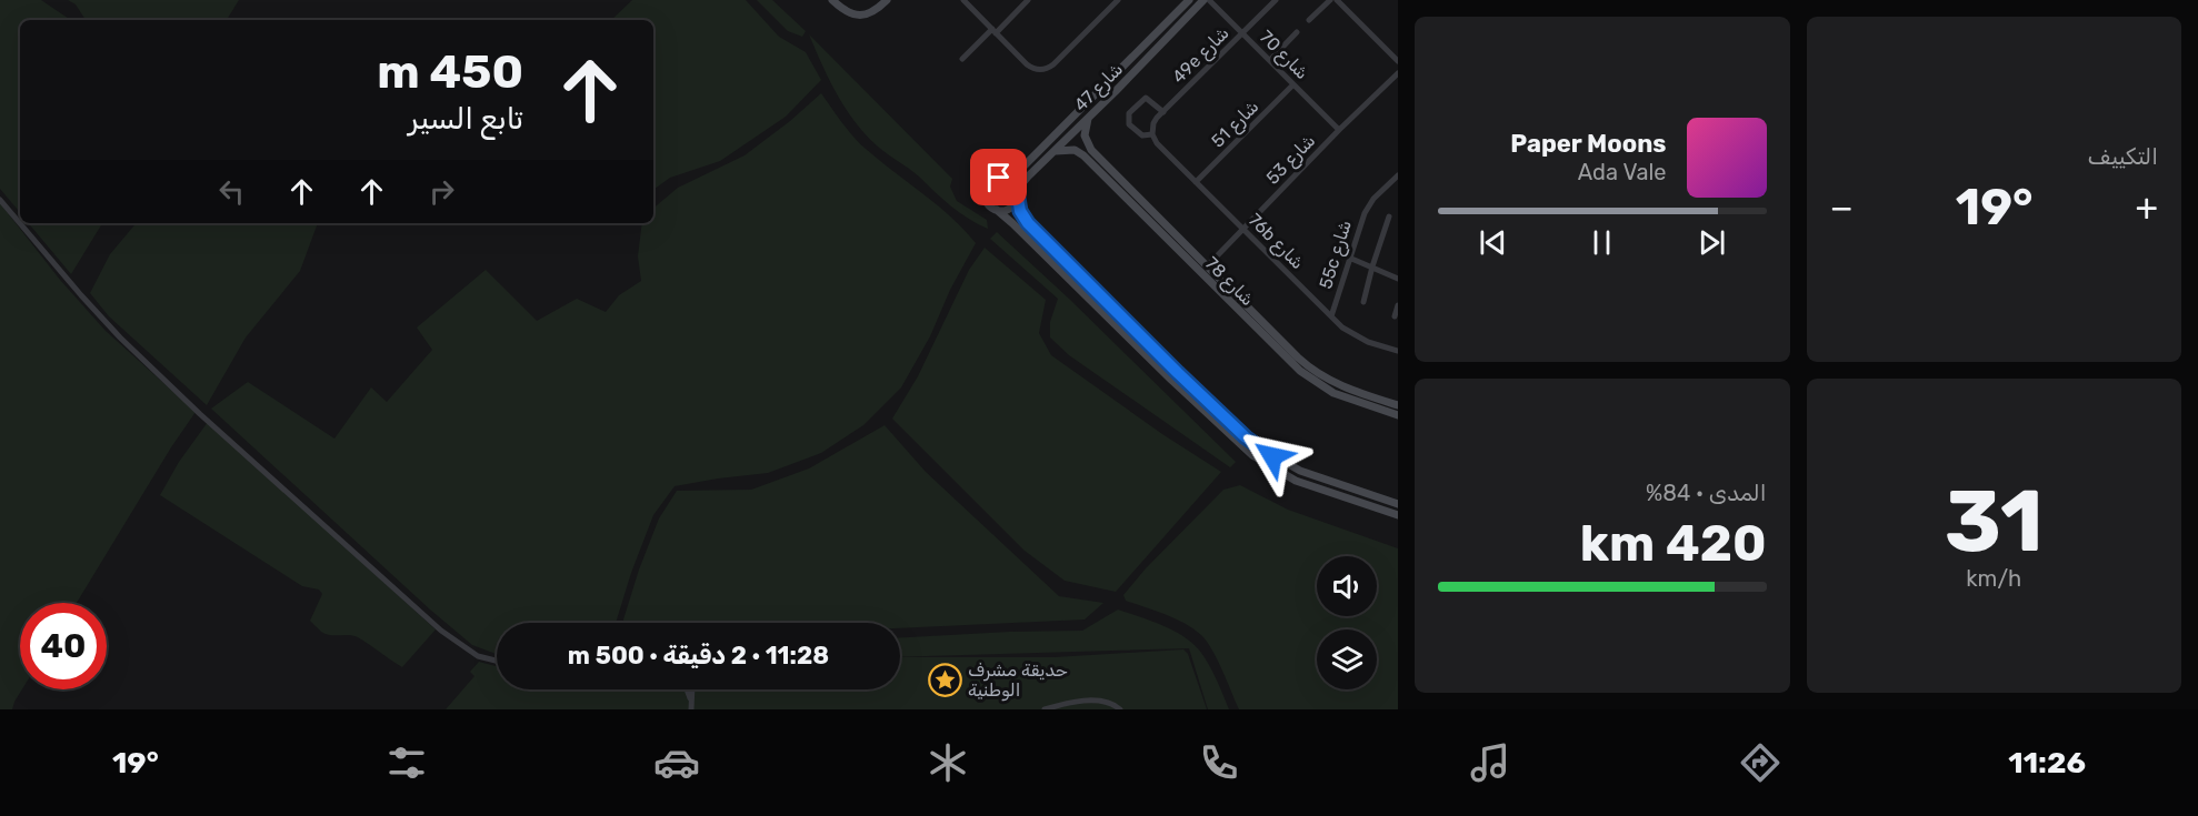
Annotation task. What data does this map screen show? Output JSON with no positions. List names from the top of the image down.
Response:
{
  "streets": {
    "street": [
      "49e شارع",
      "شارع 70",
      "شارع 47",
      "شارع 51",
      "شارع 53",
      "76b شارع",
      "55c شارع",
      "شارع 78"
    ]
  },
  "crossings": [
    ["49e شارع", "شارع 70"],
    ["49e شارع", "76b شارع"],
    ["شارع 70", "شارع 51"],
    ["شارع 70", "شارع 53"],
    ["شارع 47", "شارع 78"],
    ["شارع 51", "76b شارع"],
    ["شارع 53", "76b شارع"],
    ["شارع 53", "شارع 78"],
    ["76b شارع", "55c شارع"]
  ],
  "places": {
    "place": ["حديقة مشرف الوطنية"]
  },
  "page": {
    "tile": [
      "التكييف",
      ["31", "km/h"],
      ["المدى · 84%", "420 km"]
    ],
    "turn": ["450 m", "تابع السير"],
    "song": ["Paper Moons", "Ada Vale"],
    "heat": ["−", "19°", "+"],
    "limit": "40",
    "trip": "11:28 · 2 دقيقة · 500 m",
    "tabs": ["11:26", "19°"]
  }
}
